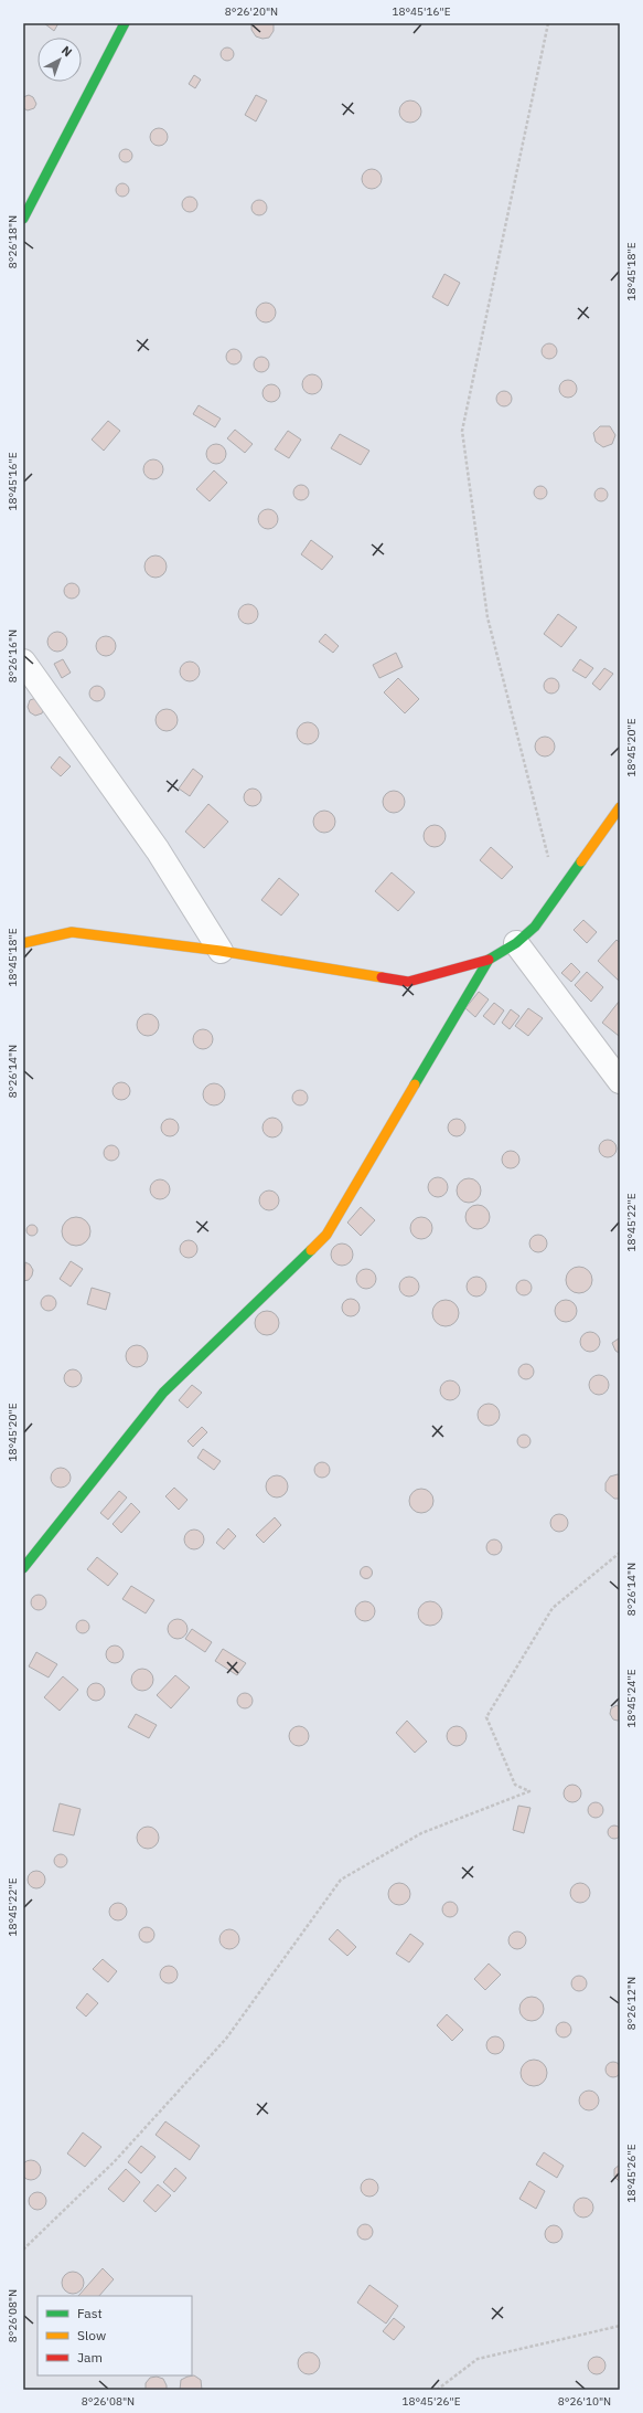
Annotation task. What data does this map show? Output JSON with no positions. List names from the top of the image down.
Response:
{
  "legend": ["Fast", "Slow", "Jam"],
  "north": "top right",
  "coordinates": [
    "8°26'20\"N",
    "18°45'16\"E",
    "8°26'18\"N",
    "18°45'18\"E",
    "8°26'16\"N",
    "18°45'20\"E",
    "8°26'14\"N",
    "18°45'22\"E",
    "18°45'24\"E",
    "8°26'12\"N",
    "18°45'26\"E",
    "8°26'08\"N",
    "8°26'10\"N"
  ]
}
